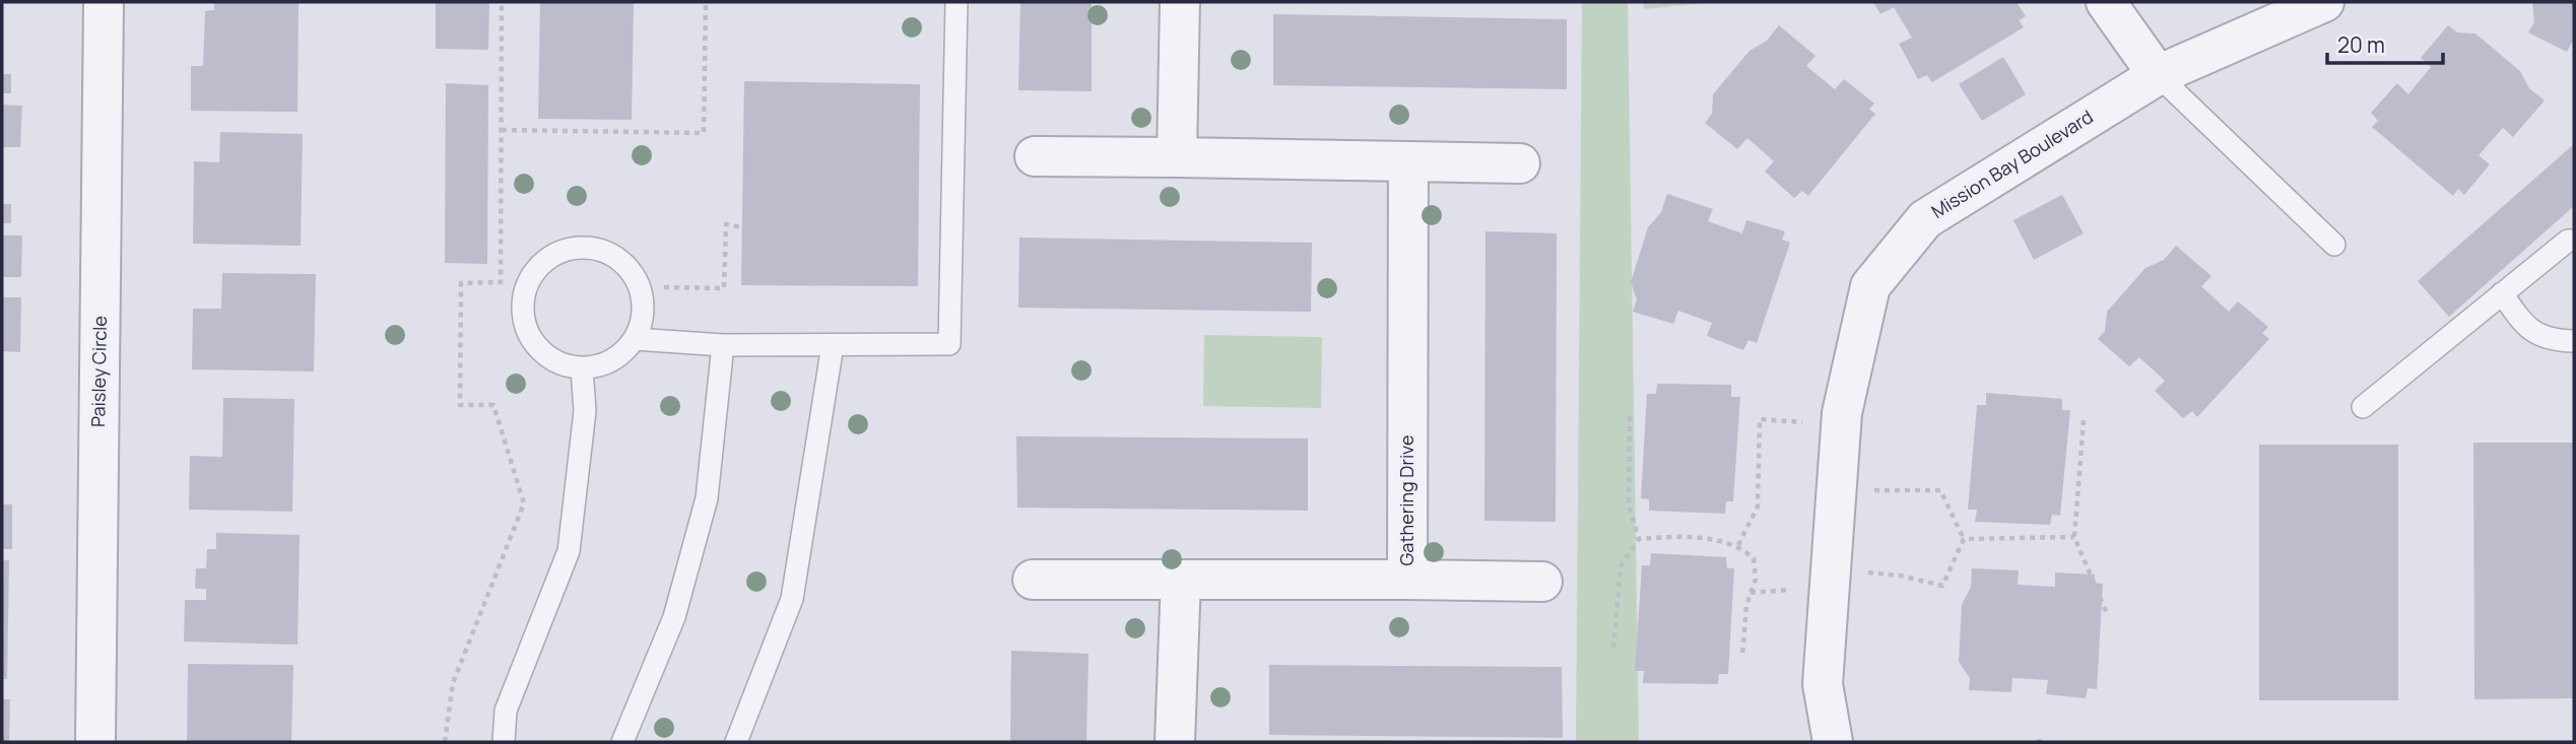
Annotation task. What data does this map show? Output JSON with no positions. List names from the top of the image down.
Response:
{
  "streets": {
    "street": ["Mission Bay Boulevard", "Paisley Circle", "Gathering Drive"]
  },
  "scale_bar": "20 m"
}
